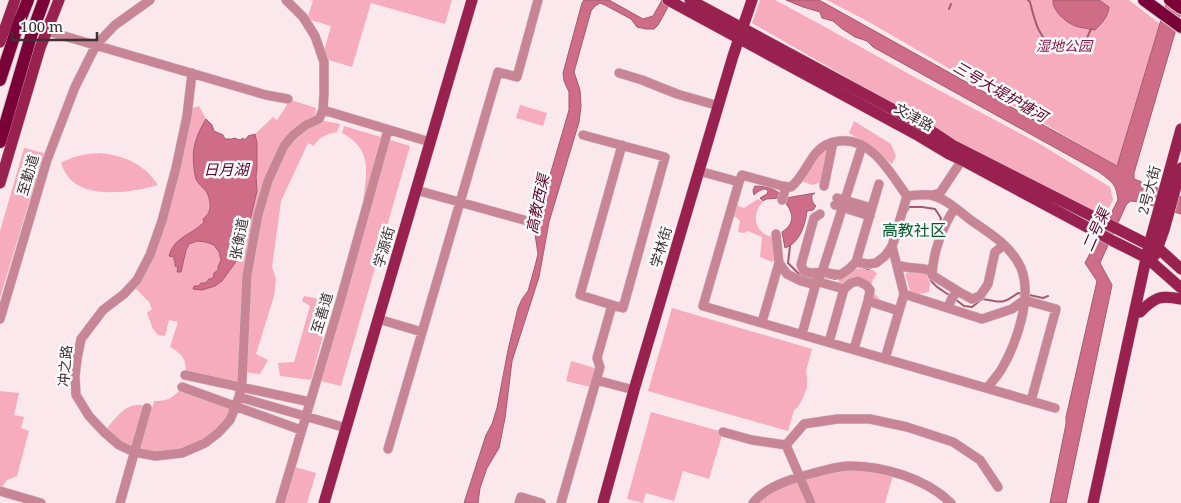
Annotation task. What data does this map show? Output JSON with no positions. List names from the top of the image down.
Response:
{
  "streets": {
    "main road": [
      "文津路",
      "2号大街",
      "学源街",
      "学林街"
    ],
    "street": [
      "至勤道",
      "张衡道",
      "至善道",
      "冲之路"
    ]
  },
  "crossings": [
    ["文津路", "2号大街"],
    ["文津路", "学林街"],
    ["张衡道", "冲之路"]
  ],
  "districts": ["高教社区"],
  "water": [
    "三号大堤护塘河",
    "日月湖",
    "高教西渠",
    "二号渠"
  ],
  "parks": ["湿地公园"],
  "scale_bar": "100 m"
}
